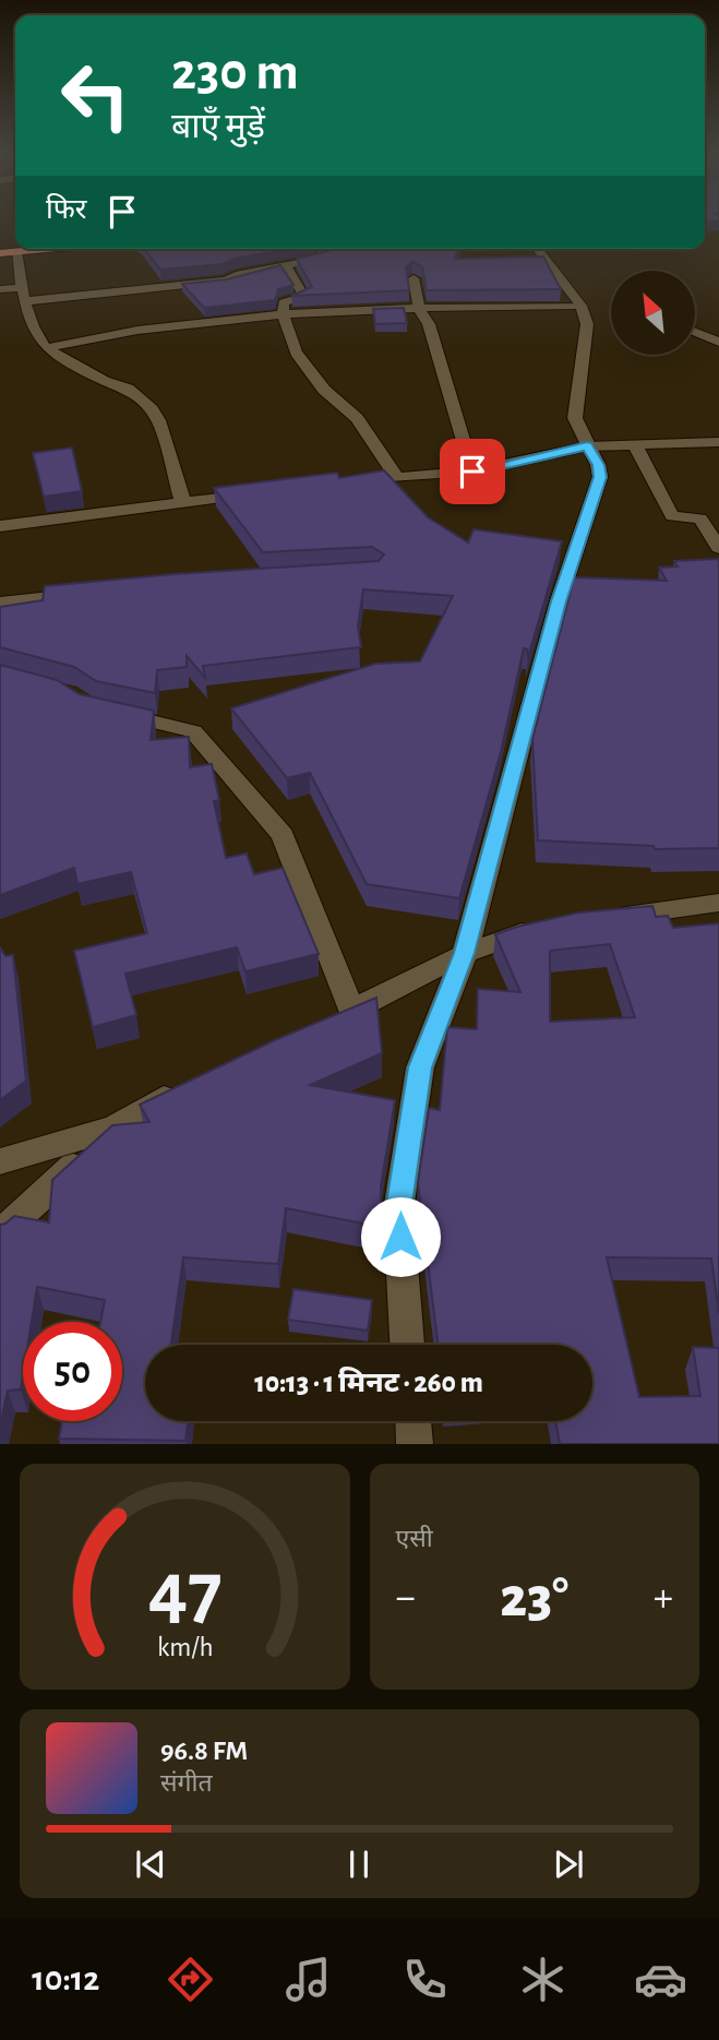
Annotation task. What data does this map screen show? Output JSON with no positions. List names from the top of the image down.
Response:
{
  "north": "top left",
  "page": {
    "turn": ["230 m", "बाएँ मुड़ें"],
    "then": "फिर",
    "limit": "50",
    "trip": "10:13 · 1 मिनट · 260 m",
    "tile": "एसी",
    "heat": ["−", "23°", "+"],
    "song": ["96.8 FM", "संगीत"],
    "tabs": "10:12",
    "gauge": ["47", "km/h"]
  }
}
